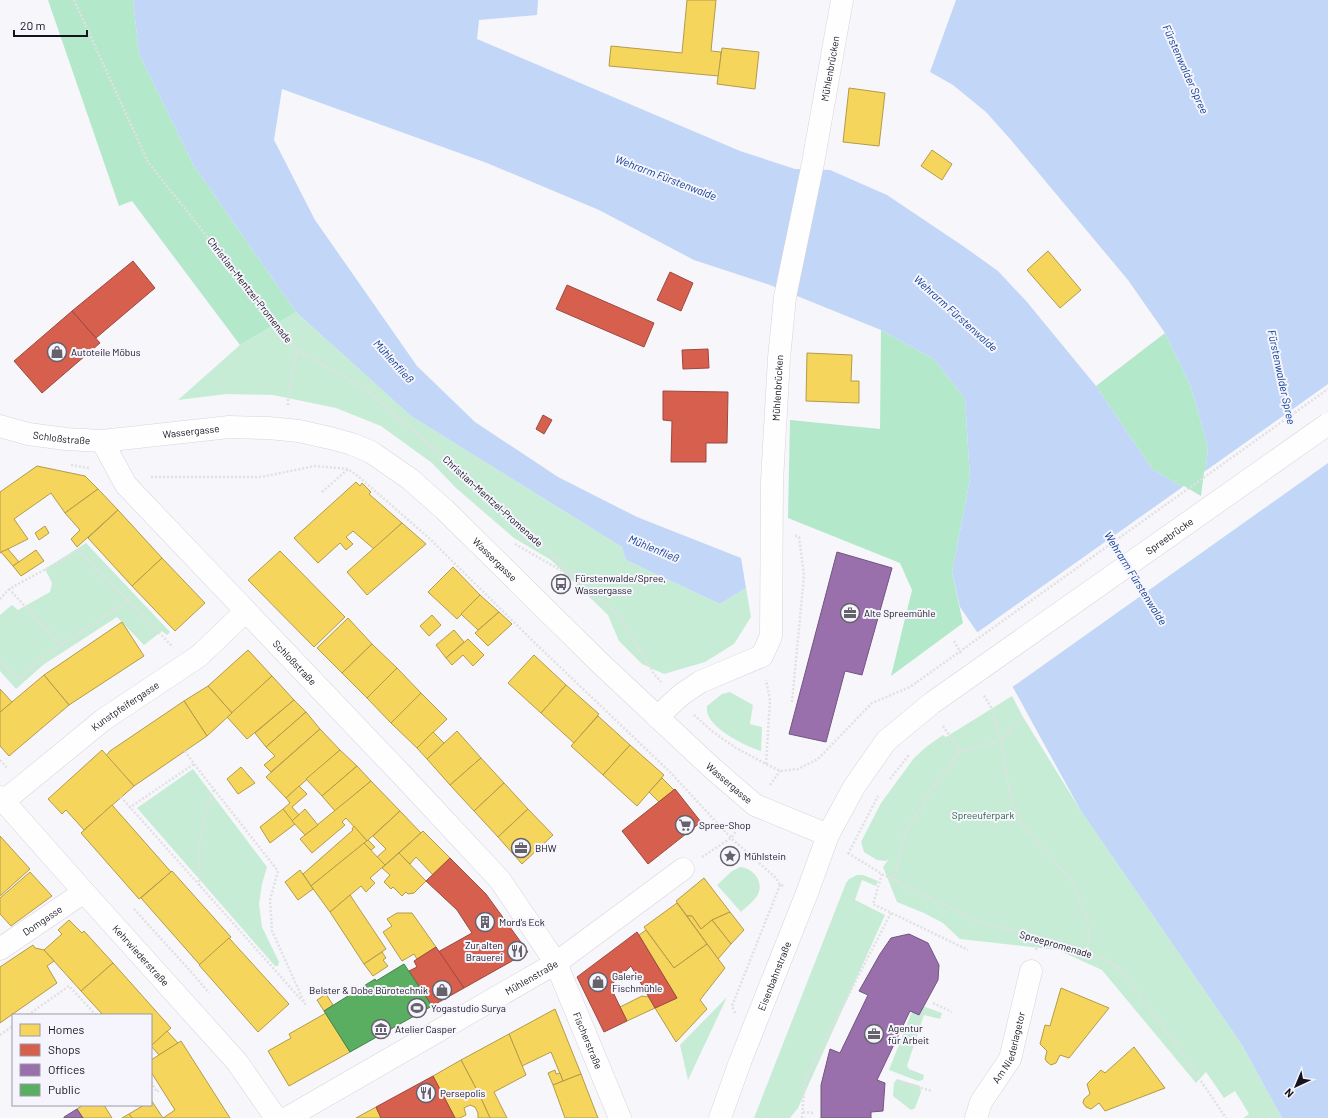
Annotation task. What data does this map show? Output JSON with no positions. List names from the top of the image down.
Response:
{
  "streets": {
    "street": [
      "Mühlenbrücken",
      "Wassergasse",
      "Schloßstraße",
      "Spreebrücke",
      "Kunstpfeifergasse",
      "Domgasse",
      "Kehrwiederstraße",
      "Eisenbahnstraße",
      "Mühlenstraße",
      "Fischerstraße",
      "Am Niederlagetor"
    ],
    "path": ["Christian-Mentzel-Promenade", "Spreepromenade"]
  },
  "crossings": [
    ["Wassergasse", "Schloßstraße"],
    ["Wassergasse", "Spreebrücke"],
    ["Wassergasse", "Eisenbahnstraße"],
    ["Schloßstraße", "Kunstpfeifergasse"],
    ["Schloßstraße", "Mühlenstraße"],
    ["Schloßstraße", "Fischerstraße"],
    ["Spreebrücke", "Eisenbahnstraße"],
    ["Kunstpfeifergasse", "Kehrwiederstraße"],
    ["Domgasse", "Kehrwiederstraße"],
    ["Mühlenstraße", "Fischerstraße"]
  ],
  "water": ["Fürstenwalder Spree", "Wehrarm Fürstenwalde", "Mühlenfließ"],
  "parks": ["Spreeuferpark"],
  "places": {
    "shop": ["Autoteile Möbus", "Galerie Fischmühle", "Belster & Dobe Bürotechnik"],
    "bus stop": ["Fürstenwalde/Spree, Wassergasse"],
    "office": ["Alte Spreemühle", "BHW", "Agentur für Arbeit"],
    "supermarket": ["Spree-Shop"],
    "place": ["Mühlstein"],
    "building": ["Mord's Eck"],
    "restaurant": ["Zur alten Brauerei", "Persepolis"],
    "sports": ["Yogastudio Surya"],
    "museum": ["Atelier Casper"]
  },
  "legend": [
    "Homes",
    "Shops",
    "Offices",
    "Public"
  ],
  "scale_bar": "20 m",
  "north": "bottom left"
}
